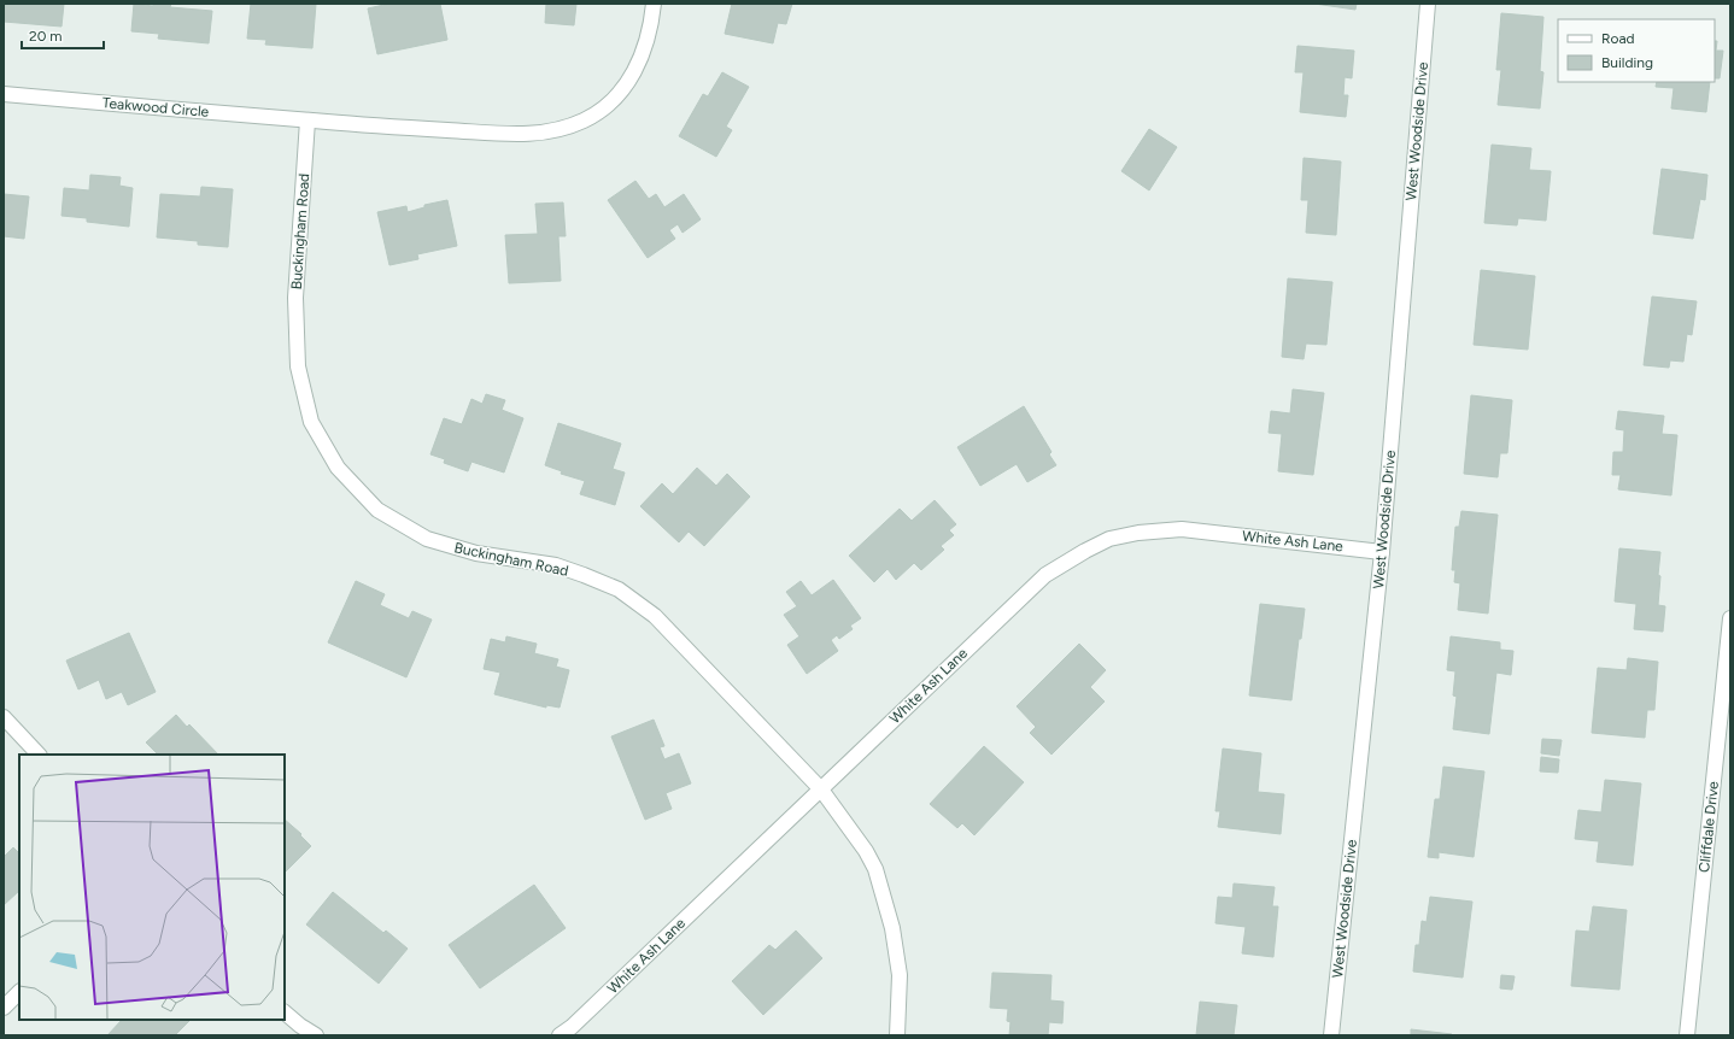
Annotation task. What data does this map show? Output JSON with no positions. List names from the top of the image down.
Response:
{
  "streets": {
    "street": [
      "Teakwood Circle",
      "West Woodside Drive",
      "Buckingham Road",
      "White Ash Lane",
      "Cliffdale Drive"
    ]
  },
  "crossings": [
    ["Teakwood Circle", "Buckingham Road"],
    ["West Woodside Drive", "White Ash Lane"],
    ["Buckingham Road", "White Ash Lane"]
  ],
  "legend": ["Road", "Building"],
  "scale_bar": "20 m"
}
